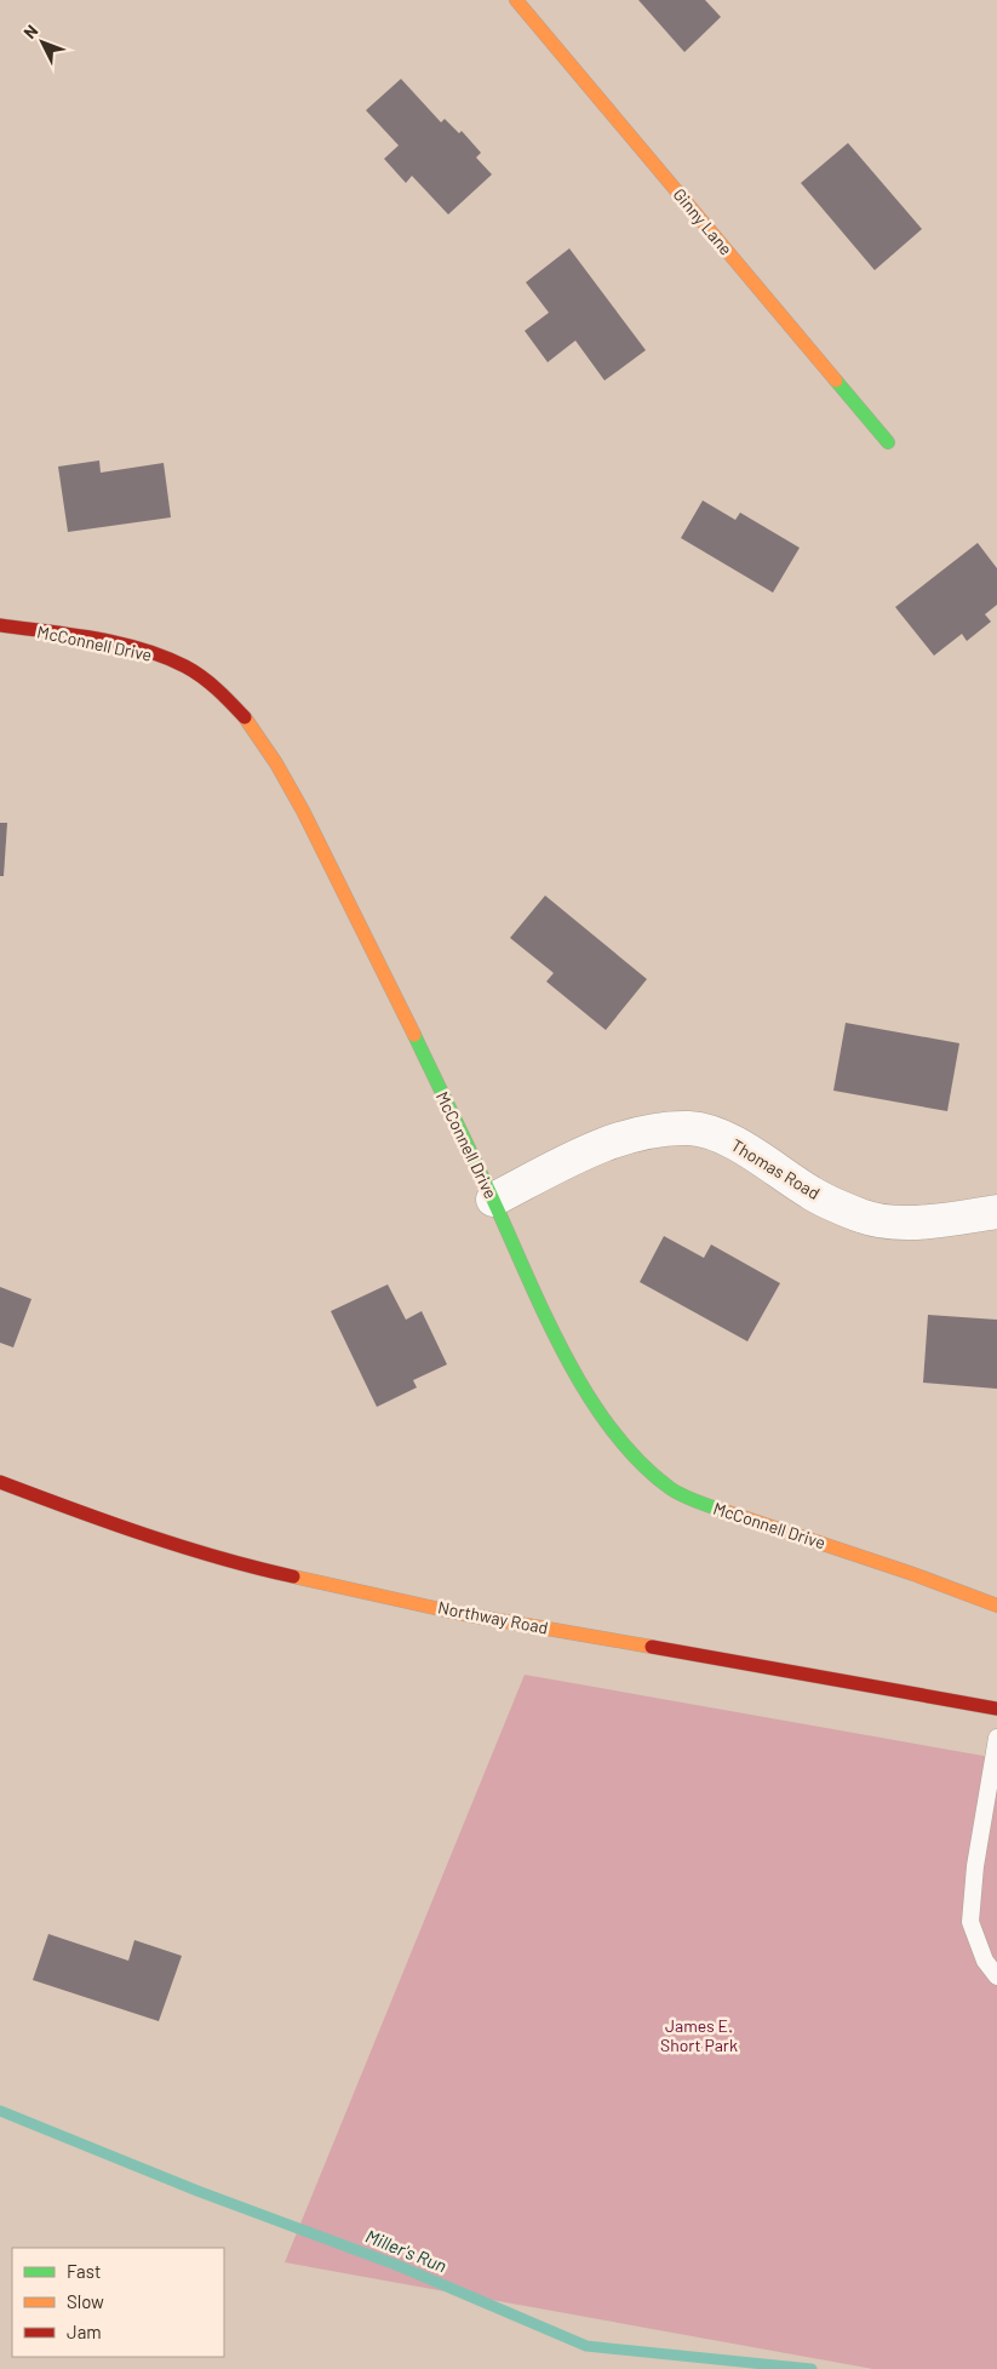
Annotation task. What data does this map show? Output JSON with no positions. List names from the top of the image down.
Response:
{
  "streets": {
    "street": [
      "Ginny Lane",
      "McConnell Drive",
      "Thomas Road",
      "Northway Road"
    ]
  },
  "crossings": [
    ["McConnell Drive", "Thomas Road"]
  ],
  "water": ["Miller's Run"],
  "parks": ["James E. Short Park"],
  "legend": ["Fast", "Slow", "Jam"],
  "north": "top left"
}
